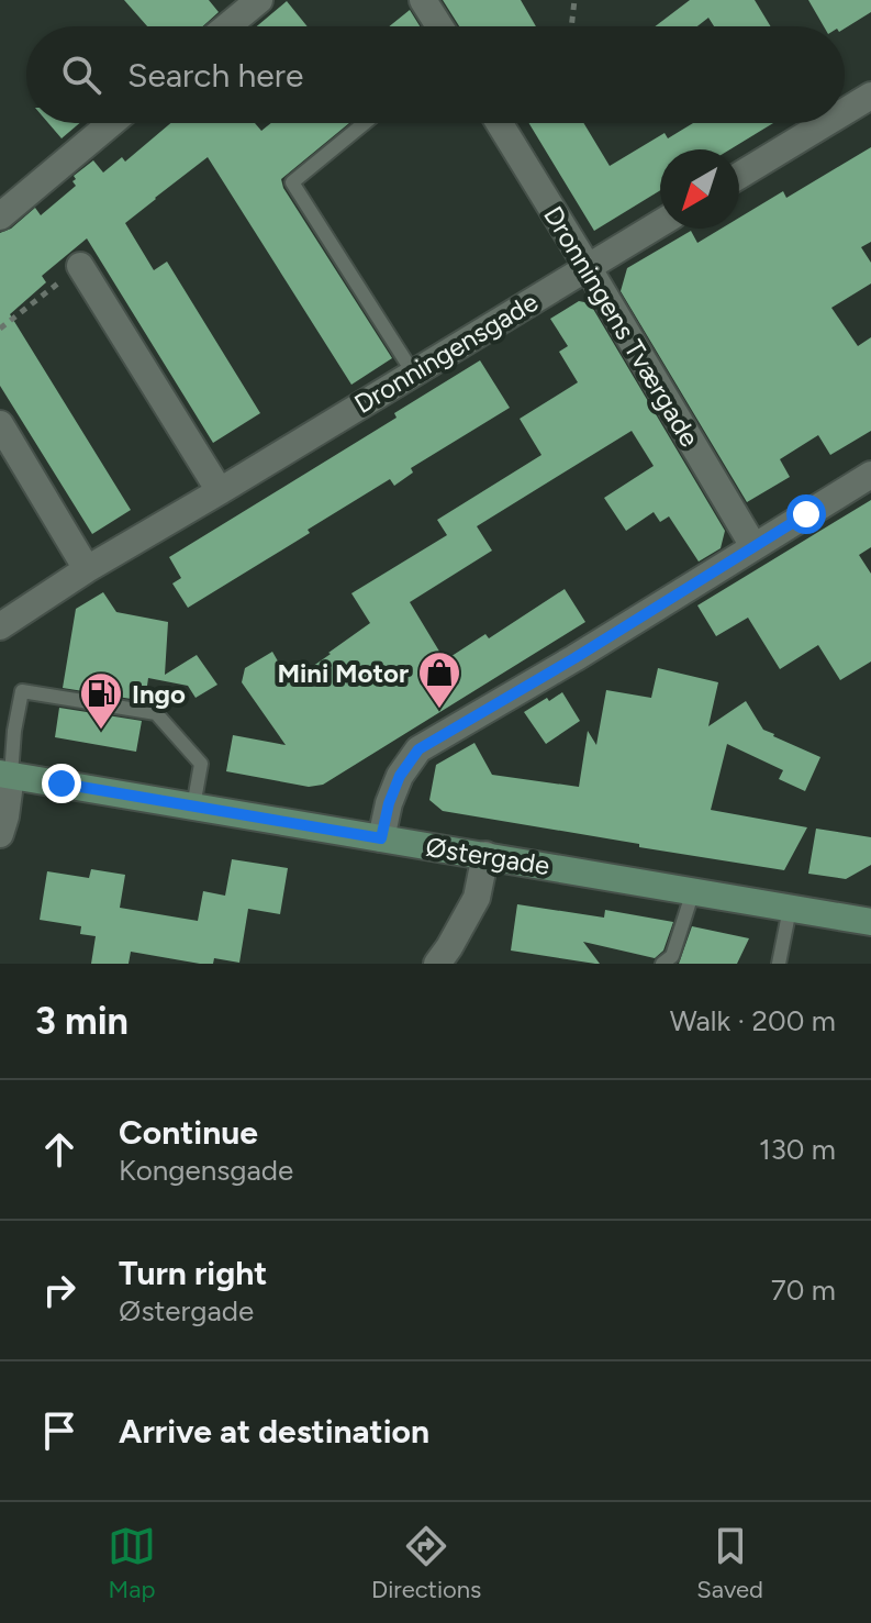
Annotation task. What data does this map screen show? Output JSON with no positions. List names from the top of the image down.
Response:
{
  "streets": {
    "main road": ["Østergade"],
    "street": ["Dronningens Tværgade", "Dronningensgade"]
  },
  "crossings": [
    ["Dronningens Tværgade", "Dronningensgade"]
  ],
  "places": {
    "shop": ["Mini Motor"],
    "fuel station": ["Ingo"]
  },
  "north": "bottom left",
  "page": {
    "search": "Search here",
    "heading": ["3 min", "Walk · 200 m"],
    "list": [
      ["Continue", "Kongensgade", "130 m"],
      ["Turn right", "Østergade", "70 m"],
      "Arrive at destination"
    ],
    "nav": ["Map", "Directions", "Saved"]
  }
}
